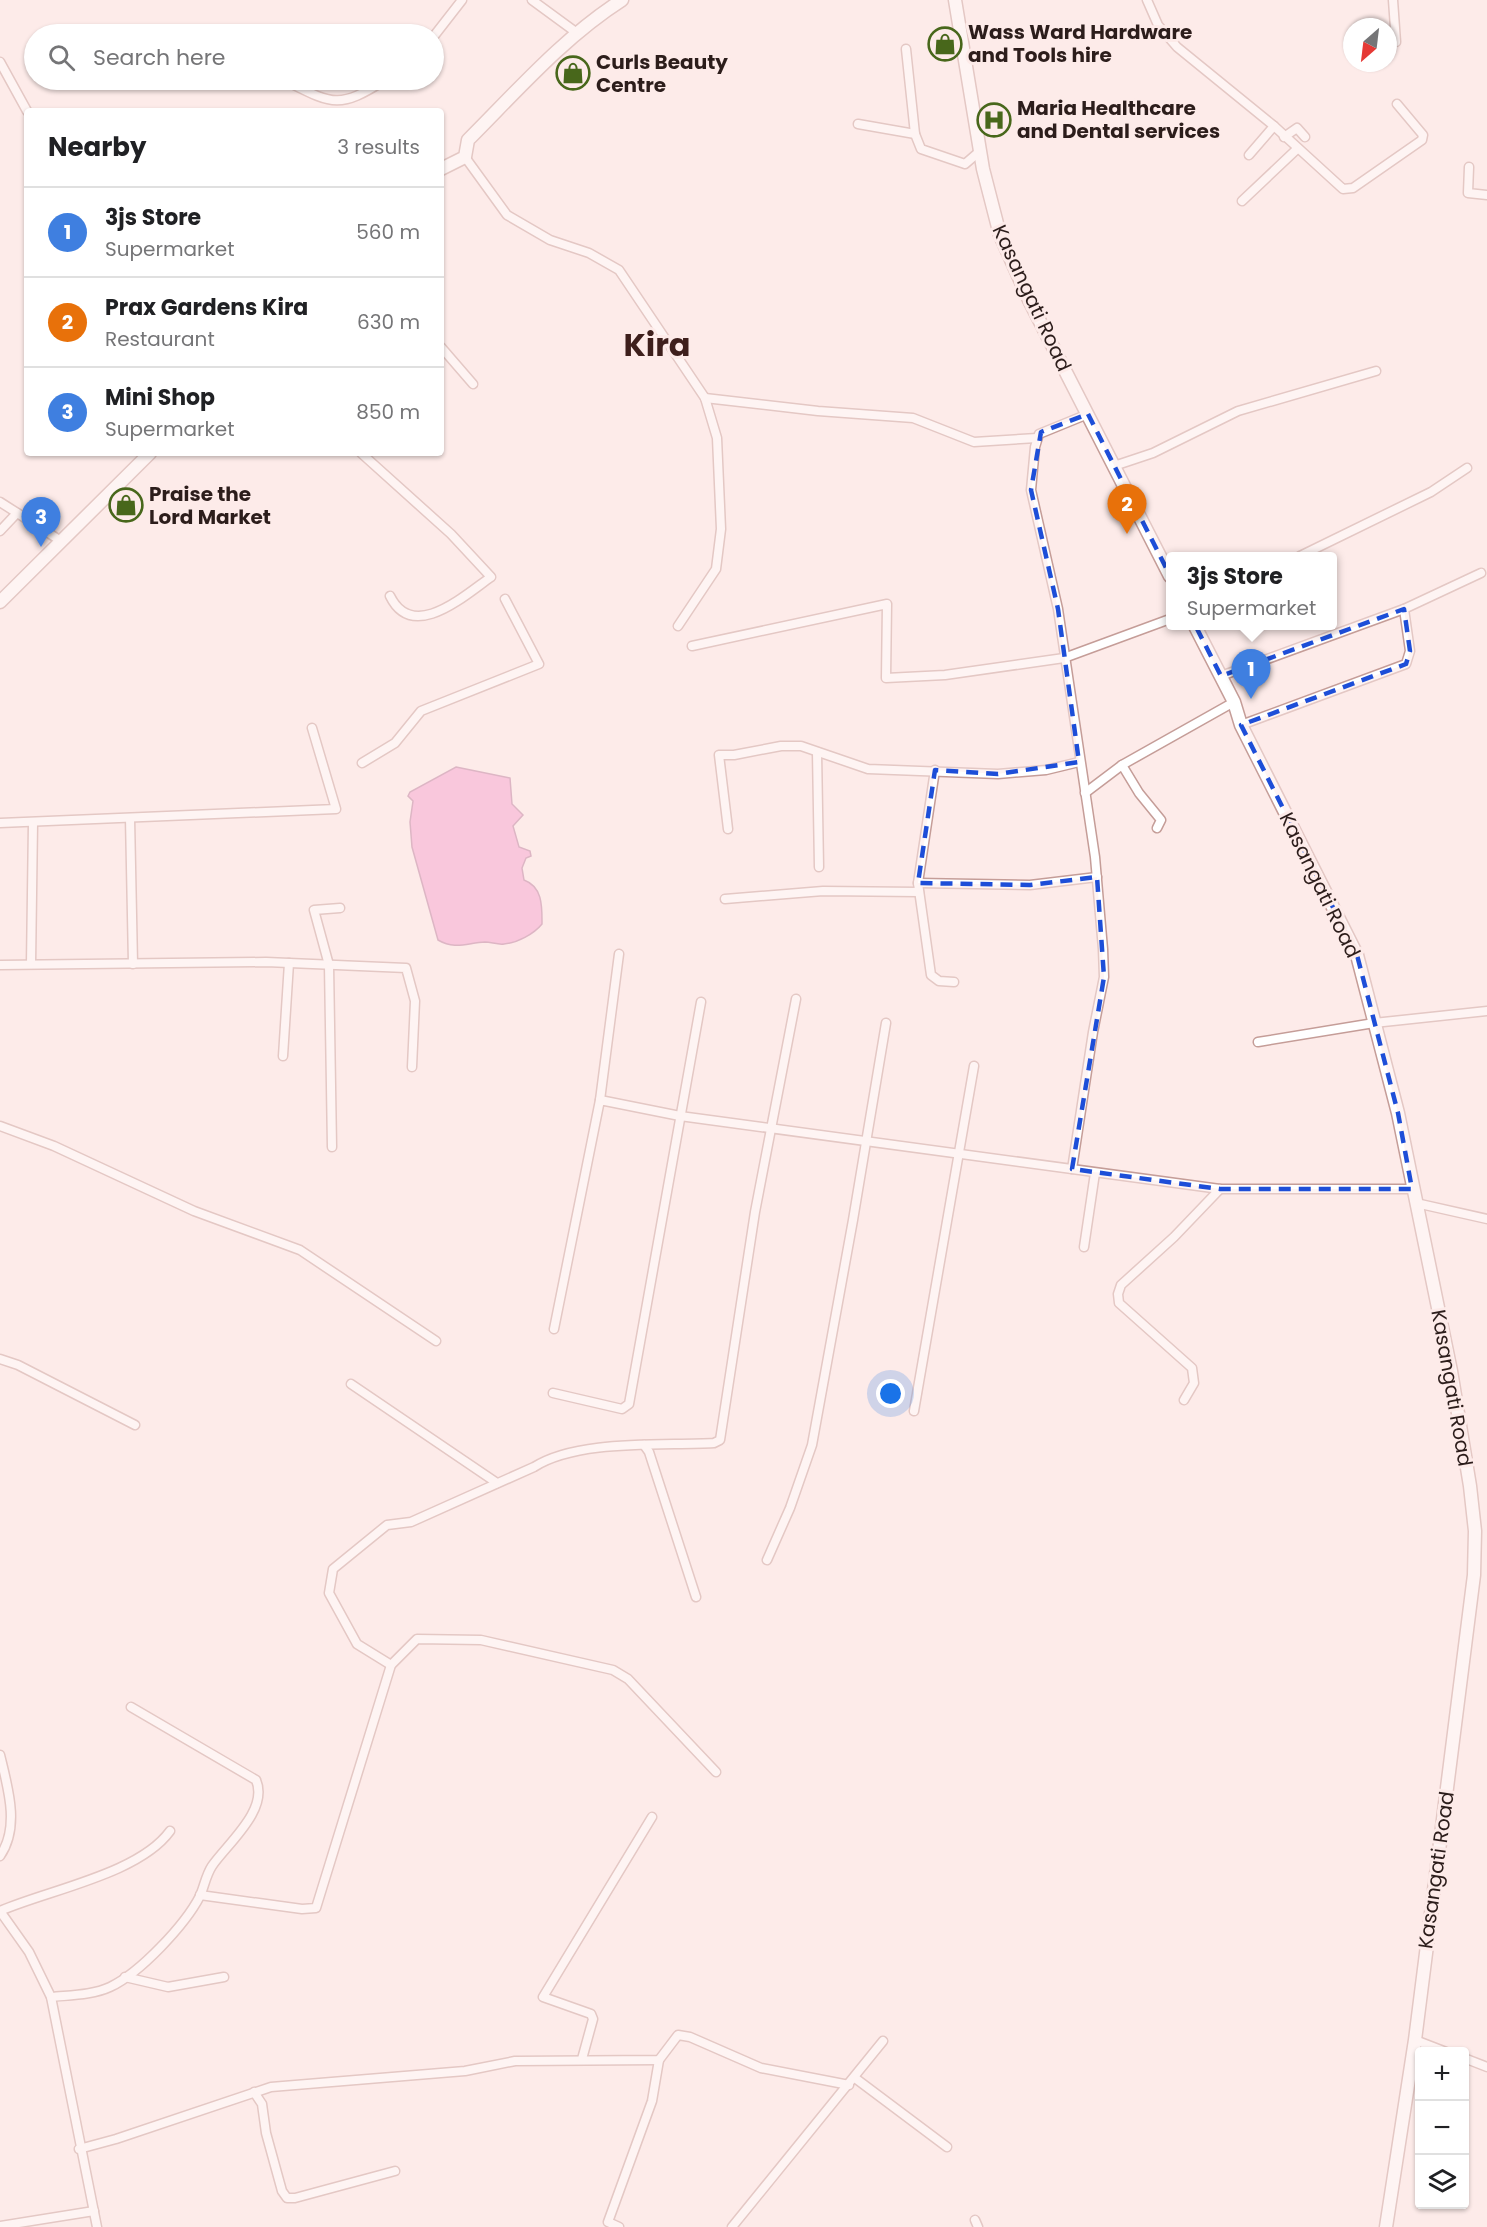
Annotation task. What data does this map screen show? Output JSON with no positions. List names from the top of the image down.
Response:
{
  "streets": {
    "street": ["Kasangati Road"]
  },
  "districts": ["Kira"],
  "places": {
    "shop": ["Wass Ward Hardware and Tools hire", "Curls Beauty Centre", "Praise the Lord Market"],
    "hospital": ["Maria Healthcare and Dental services"]
  },
  "north": "bottom left",
  "page": {
    "search": "Search here",
    "heading": ["Nearby", "3 results"],
    "list": [
      {
        "mark": "1",
        "name": "3js Store",
        "note": "Supermarket",
        "value": "560 m"
      },
      {
        "mark": "2",
        "name": "Prax Gardens Kira",
        "note": "Restaurant",
        "value": "630 m"
      },
      {
        "mark": "3",
        "name": "Mini Shop",
        "note": "Supermarket",
        "value": "850 m"
      }
    ],
    "pins": ["2", "3", "1"],
    "popup": ["3js Store", "Supermarket"],
    "map_buttons": ["+", "−"]
  }
}
